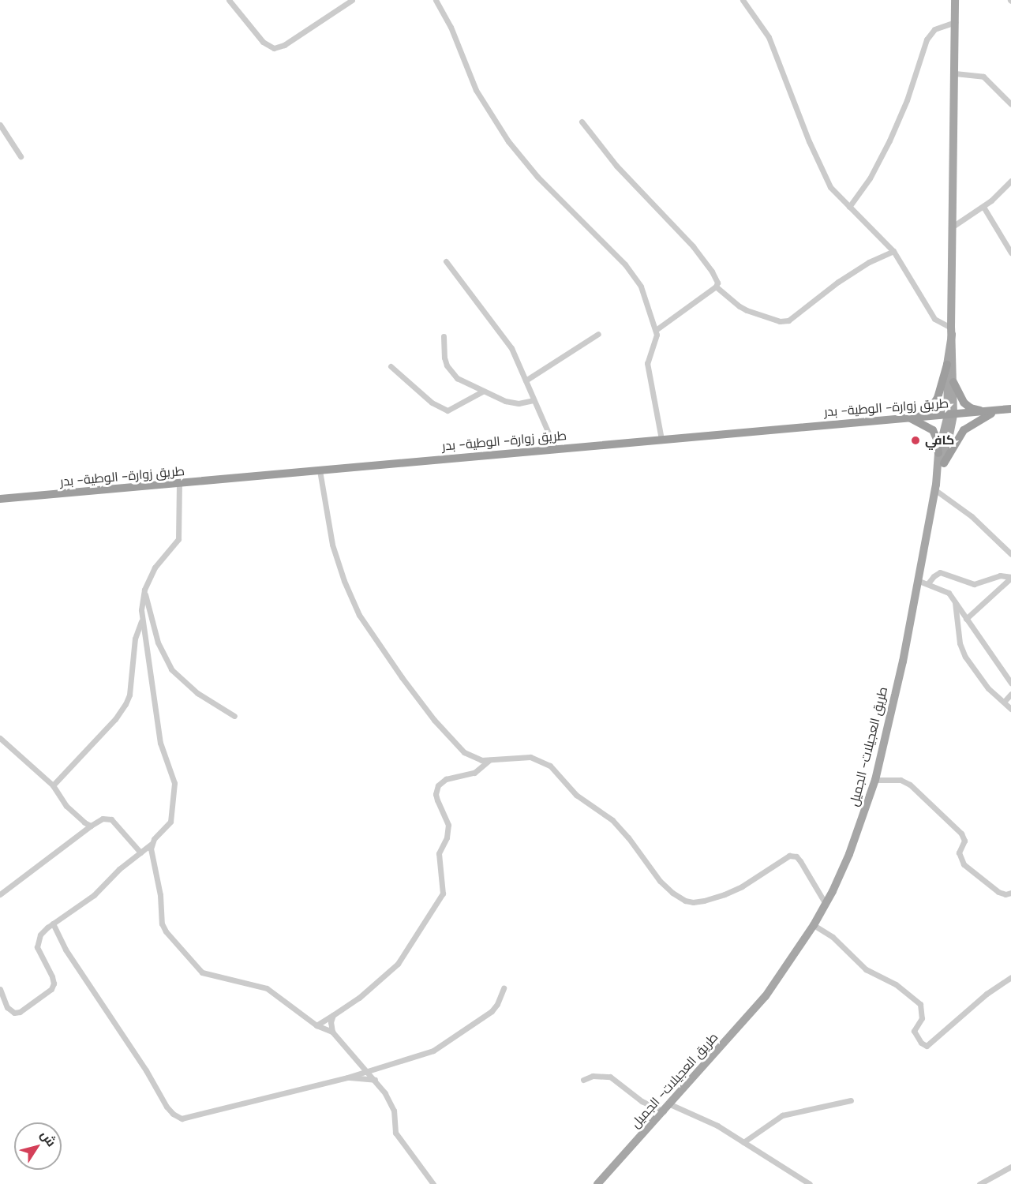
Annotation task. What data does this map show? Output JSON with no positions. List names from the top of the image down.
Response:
{
  "streets": {
    "highway": ["طريق زوارة- الوطية- بدر"],
    "main road": ["طريق العجيلات- الجميل"]
  },
  "places": ["كافي"],
  "north": "top right"
}
